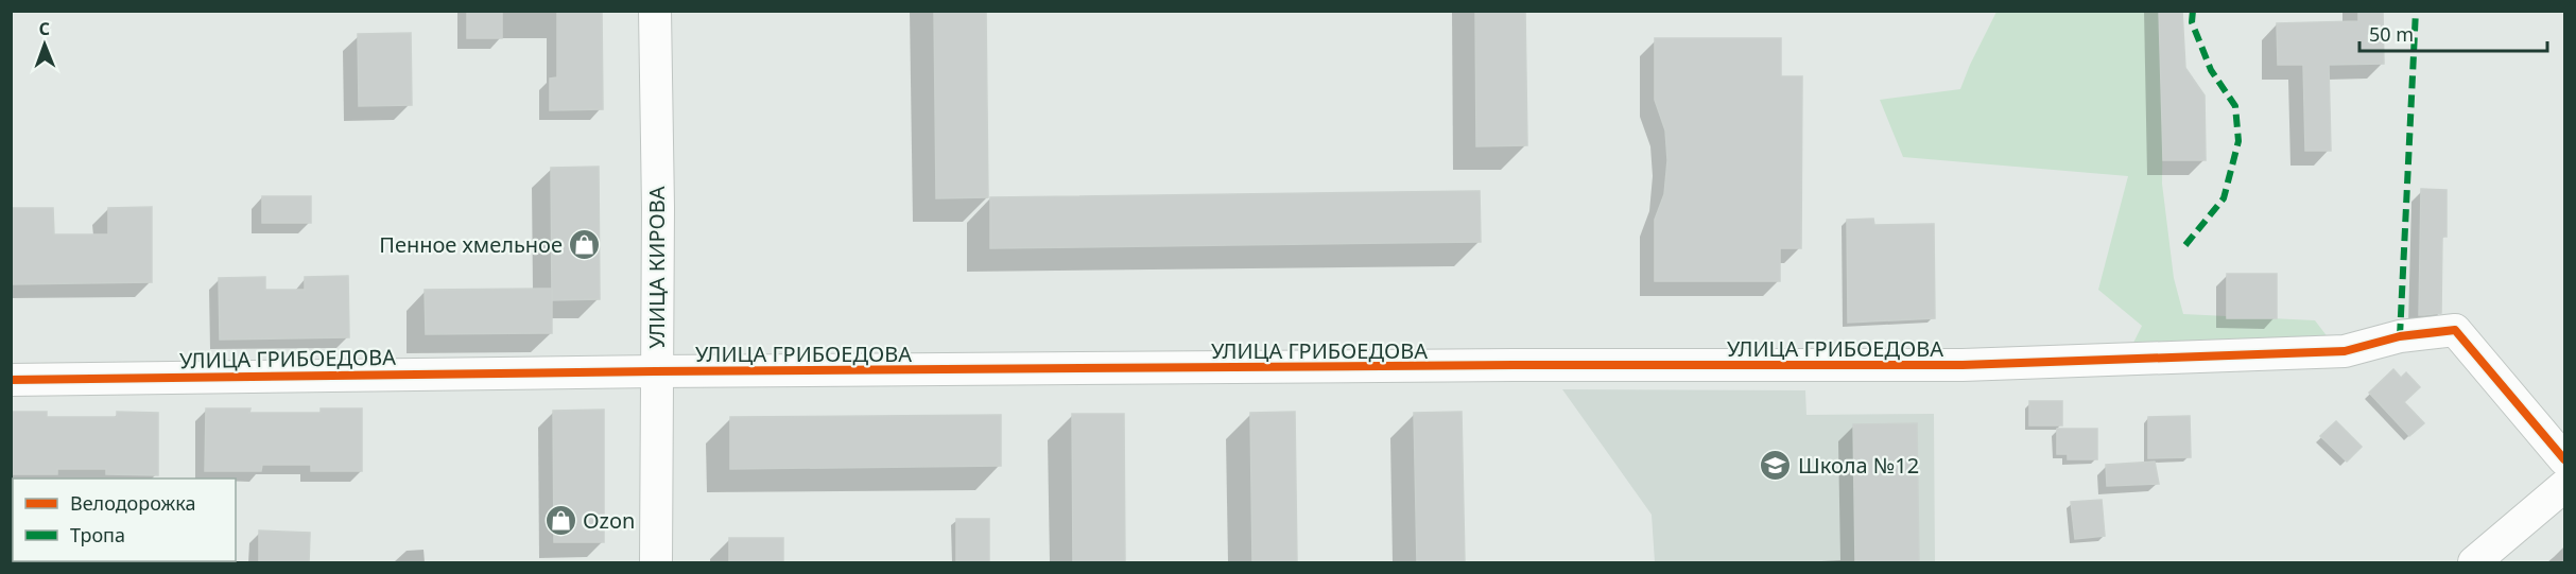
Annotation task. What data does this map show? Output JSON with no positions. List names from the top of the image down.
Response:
{
  "streets": {
    "street": ["УЛИЦА КИРОВА", "УЛИЦА ГРИБОЕДОВА"]
  },
  "crossings": [
    ["УЛИЦА КИРОВА", "УЛИЦА ГРИБОЕДОВА"]
  ],
  "places": {
    "shop": ["Пенное хмельное", "Ozon"],
    "school or university": ["Школа №12"]
  },
  "legend": ["Велодорожка", "Тропа"],
  "scale_bar": "50 m",
  "north": "top"
}
